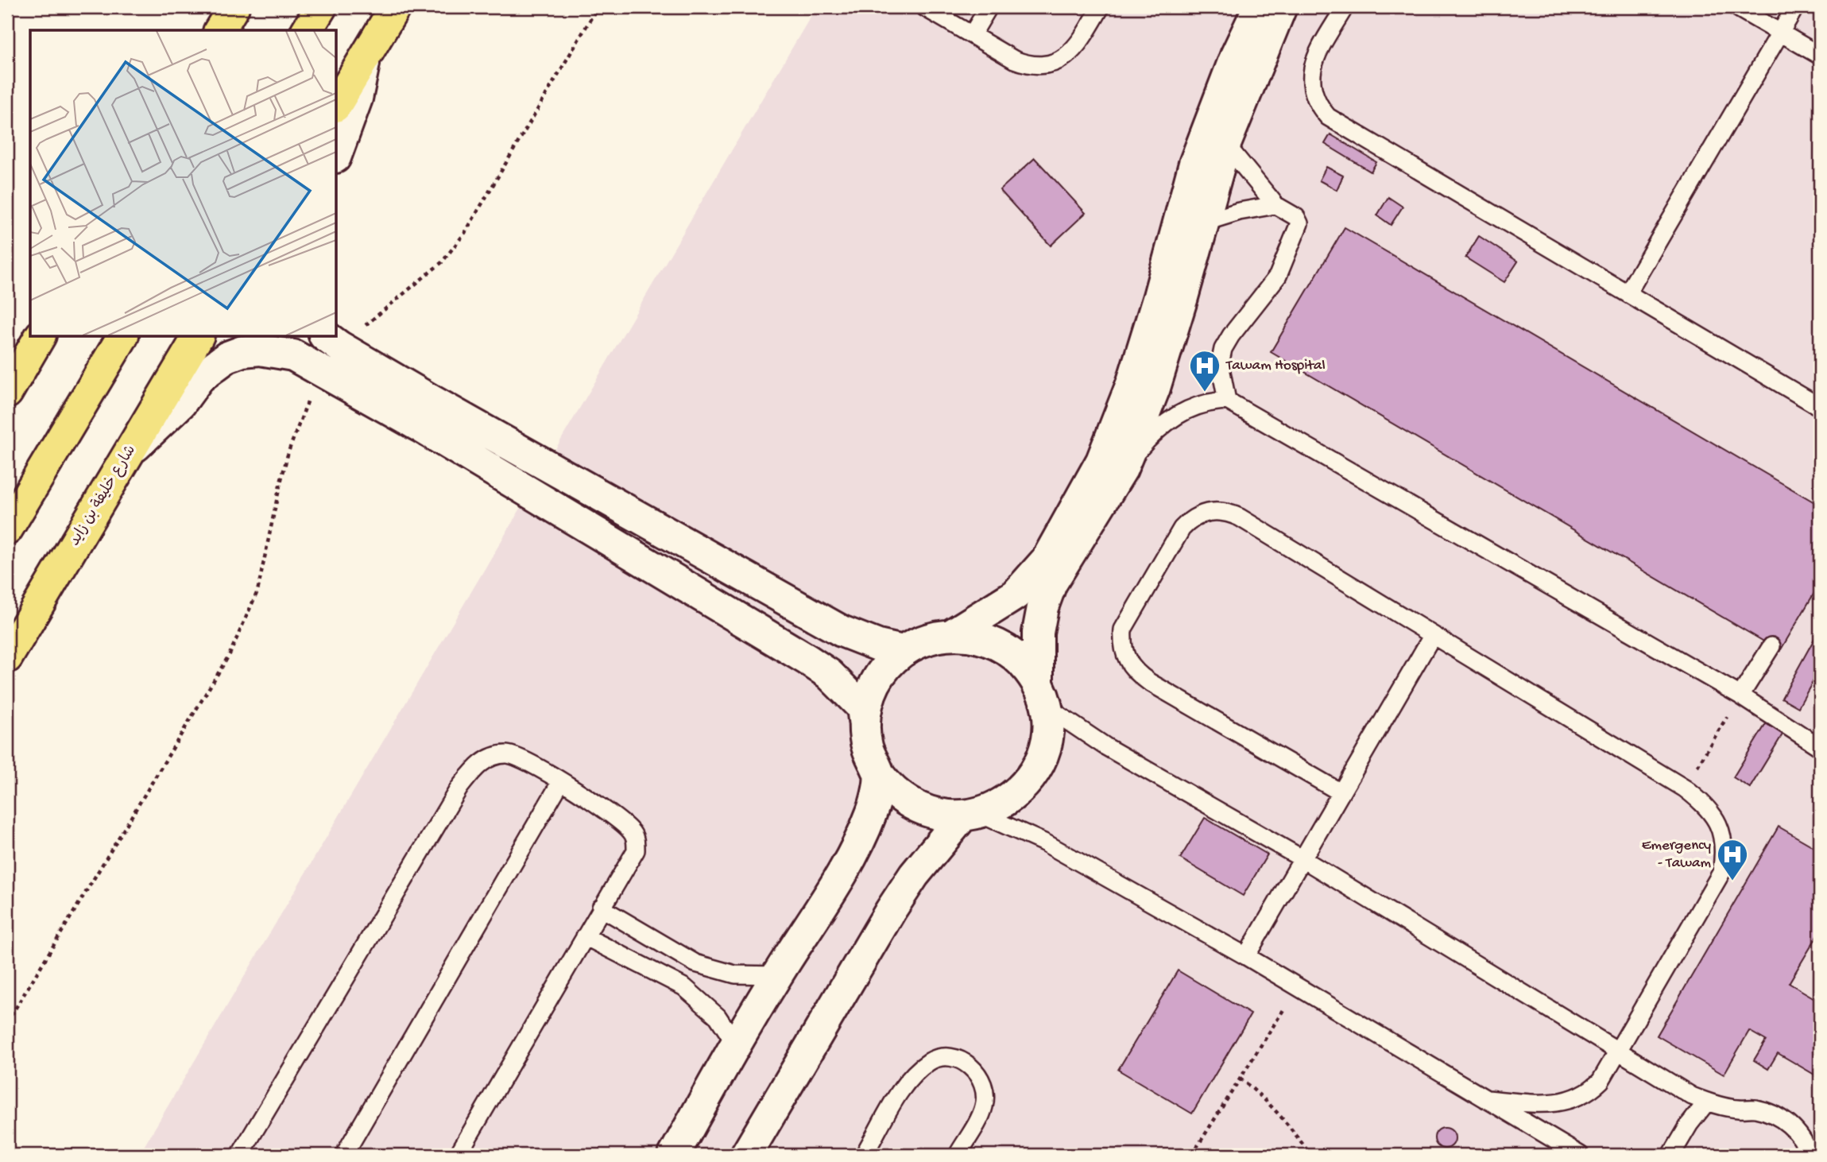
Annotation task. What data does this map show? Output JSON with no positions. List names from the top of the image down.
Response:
{
  "streets": {
    "main road": ["شارع خليفة بن زايد"]
  },
  "places": {
    "hospital": ["Tawam Hospital", "Emergency - Tawam"]
  }
}
